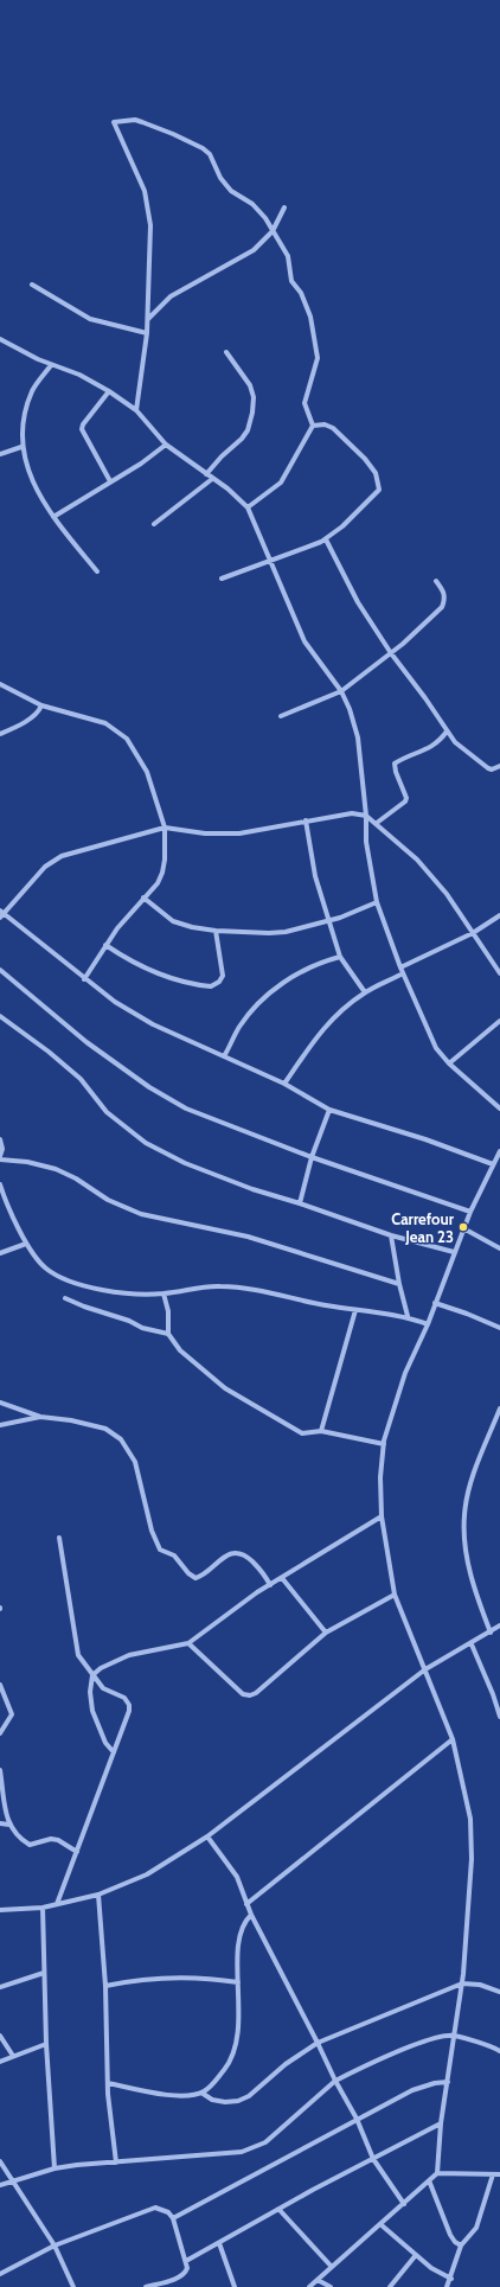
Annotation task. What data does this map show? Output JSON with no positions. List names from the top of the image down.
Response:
{
  "places": ["Carrefour Jean 23"]
}
